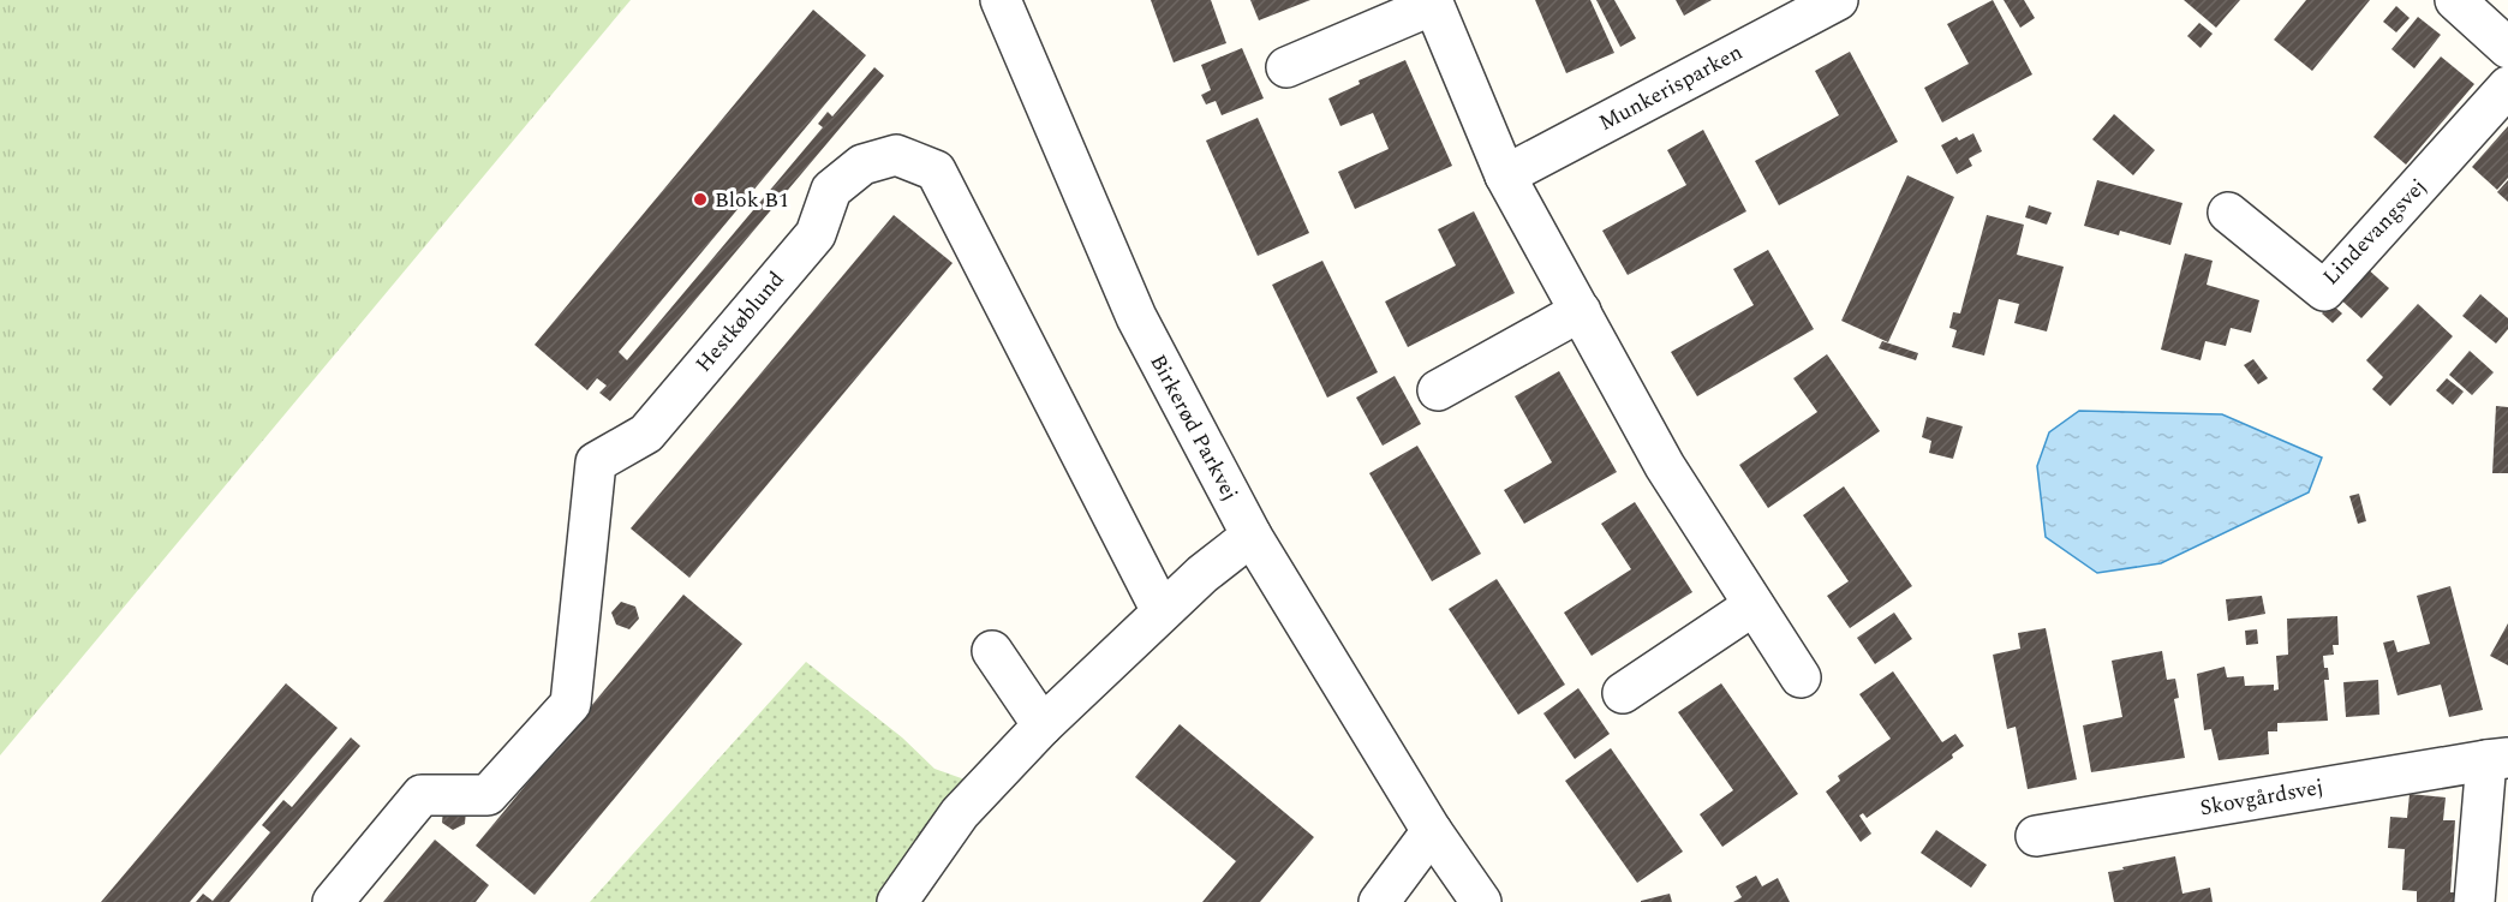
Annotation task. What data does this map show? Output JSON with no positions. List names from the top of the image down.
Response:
{
  "streets": {
    "street": [
      "Munkerisparken",
      "Lindevangsvej",
      "Hestkøblund",
      "Birkerød Parkvej",
      "Skovgårdsvej"
    ]
  },
  "places": ["Blok B1"]
}
